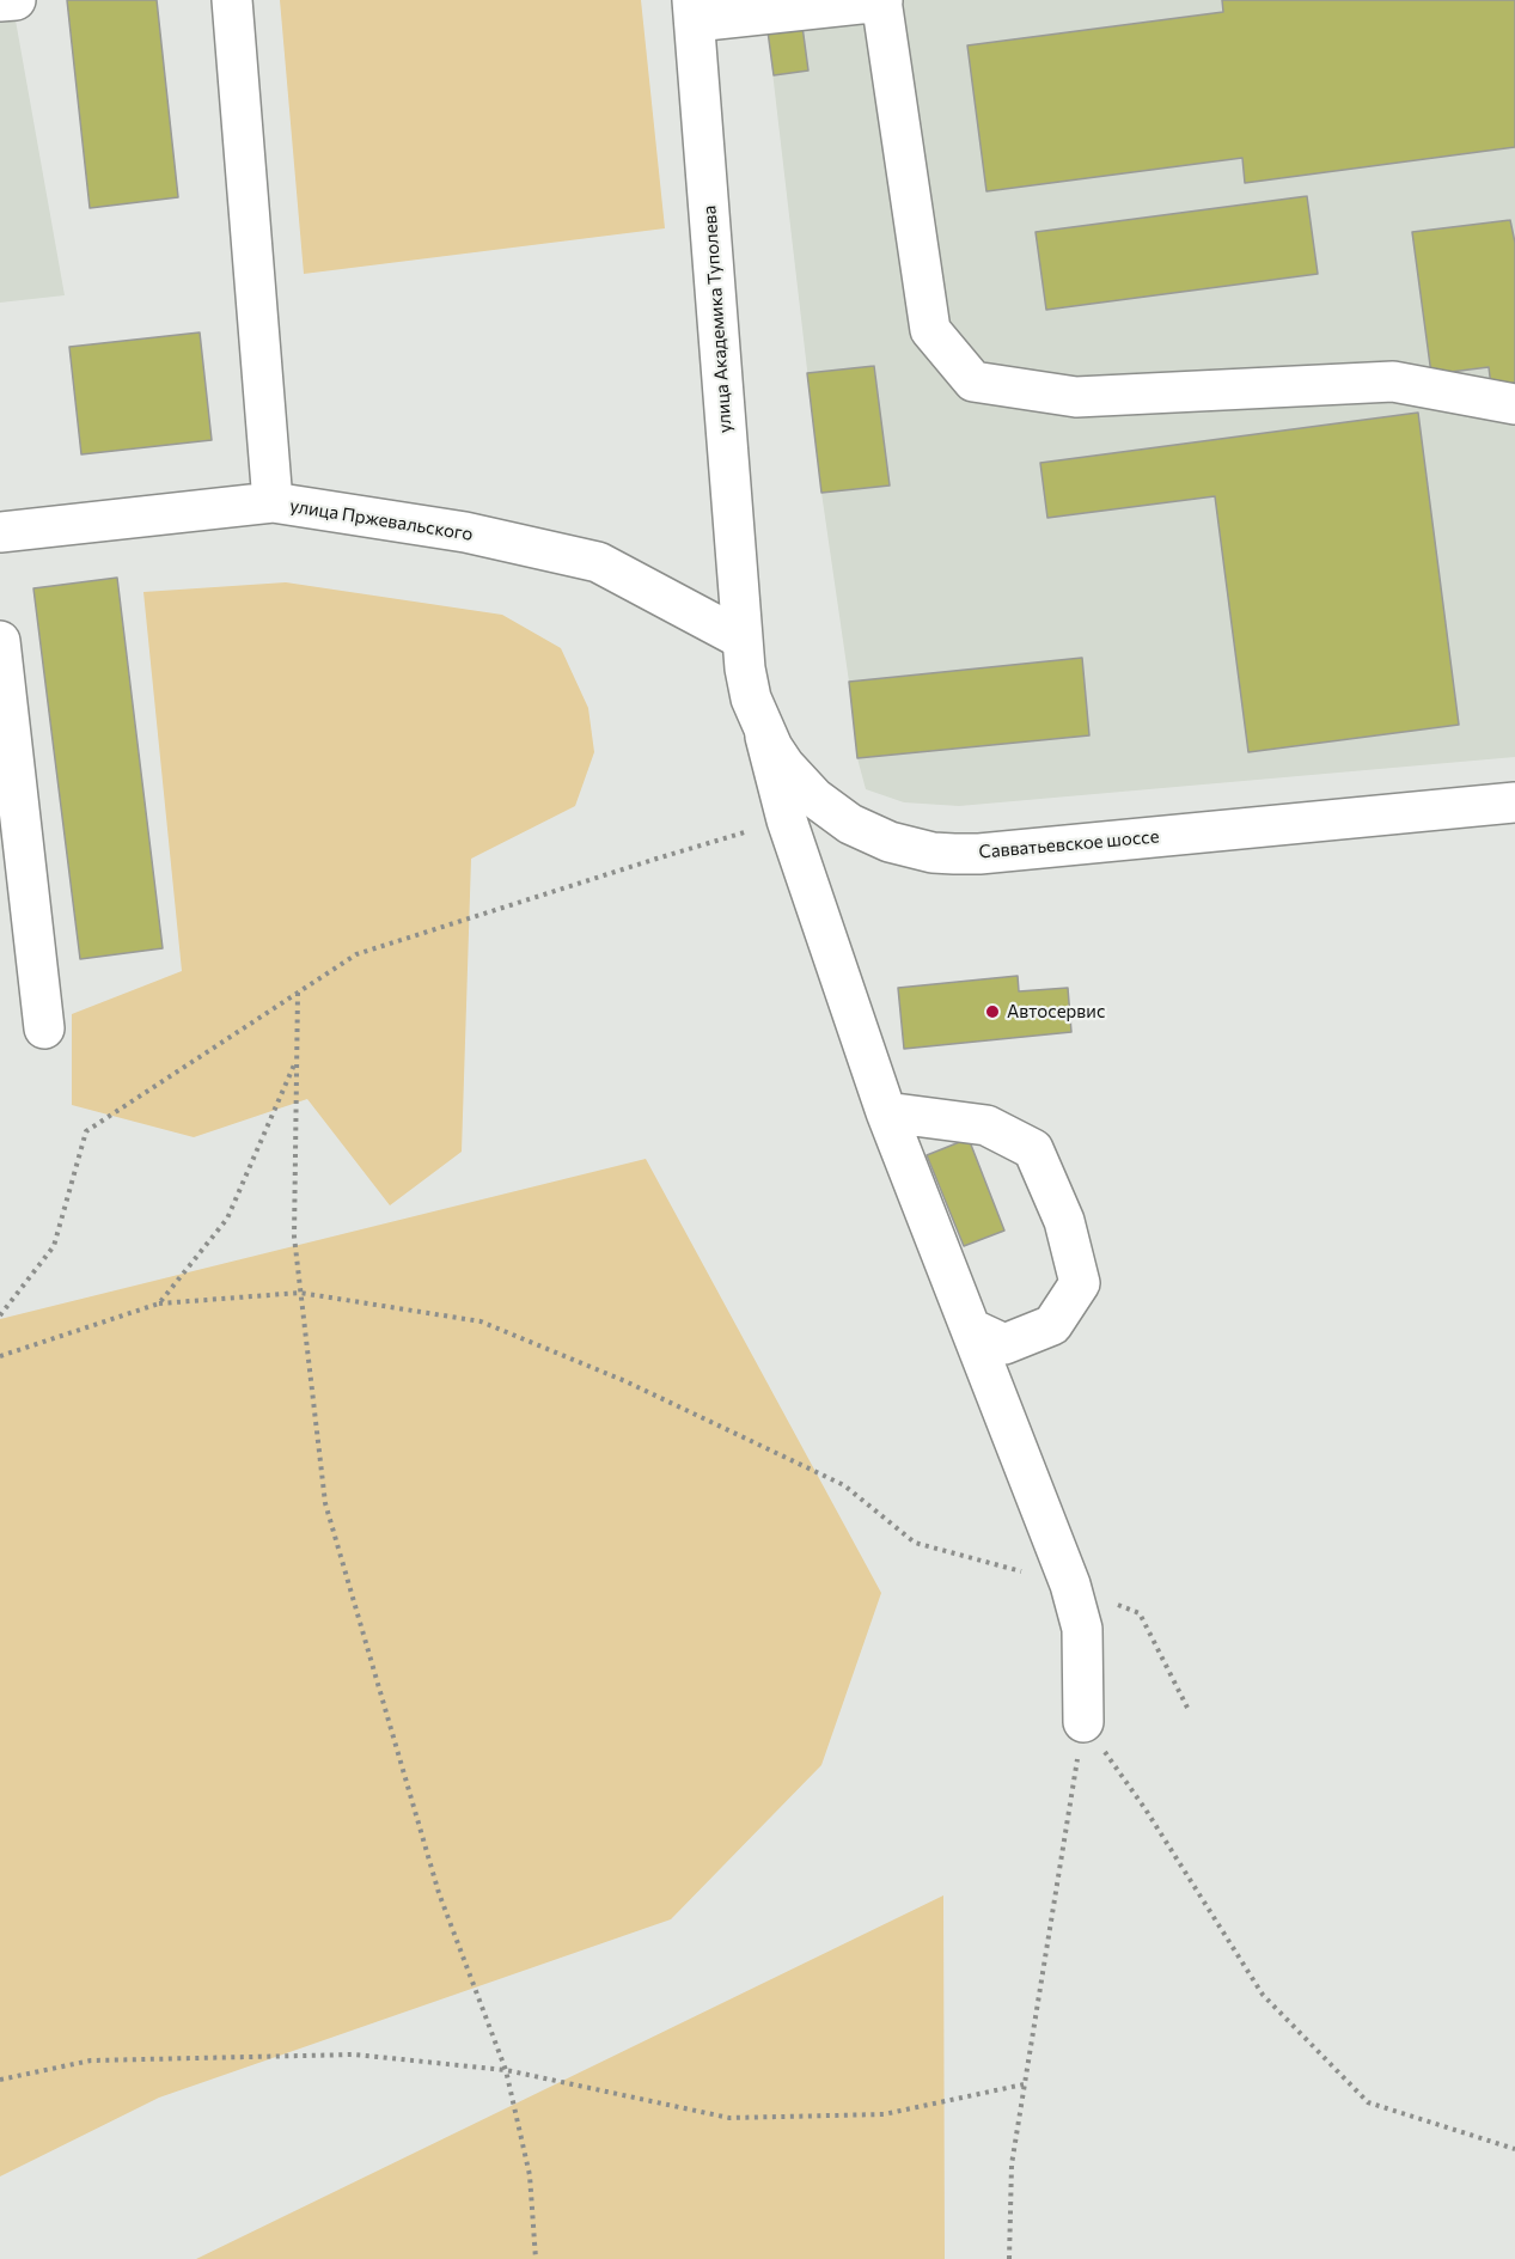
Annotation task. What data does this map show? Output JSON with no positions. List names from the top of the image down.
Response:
{
  "streets": {
    "main road": ["улица Академика Туполева", "улица Пржевальского", "Савватьевское шоссе"]
  },
  "crossings": [
    ["улица Академика Туполева", "улица Пржевальского"],
    ["улица Академика Туполева", "Савватьевское шоссе"],
    ["улица Пржевальского", "Савватьевское шоссе"]
  ],
  "places": ["Автосервис"]
}
